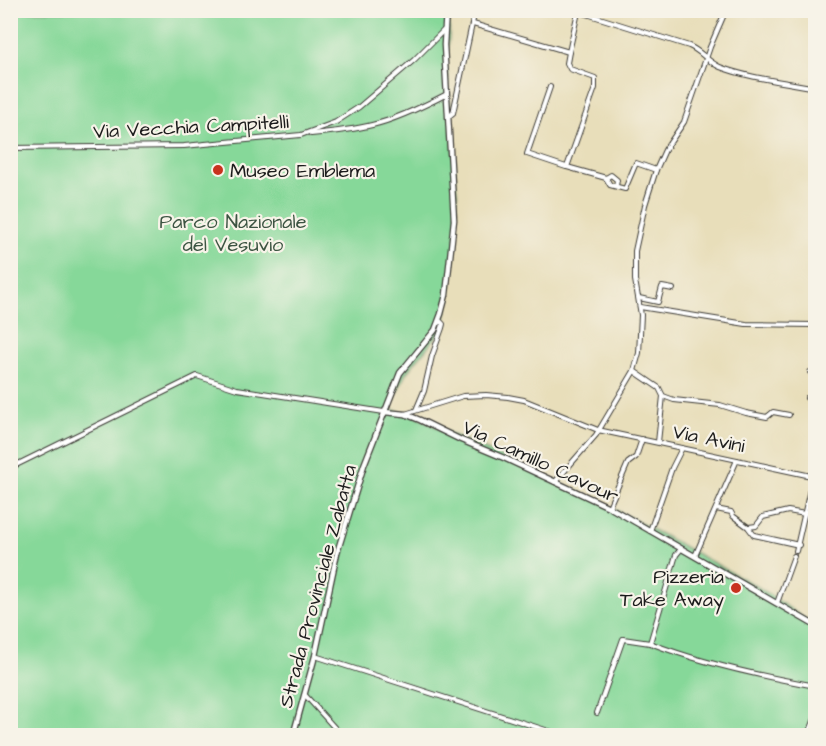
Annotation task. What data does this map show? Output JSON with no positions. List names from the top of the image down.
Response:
{
  "streets": {
    "street": [
      "Via Vecchia Campitelli",
      "Via Avini",
      "Via Camillo Cavour",
      "Strada Provinciale Zabatta"
    ]
  },
  "crossings": [
    ["Via Vecchia Campitelli", "Strada Provinciale Zabatta"],
    ["Via Avini", "Via Camillo Cavour"],
    ["Via Camillo Cavour", "Strada Provinciale Zabatta"]
  ],
  "parks": ["Parco Nazionale del Vesuvio"],
  "places": ["Museo Emblema", "Pizzeria Take Away"]
}
